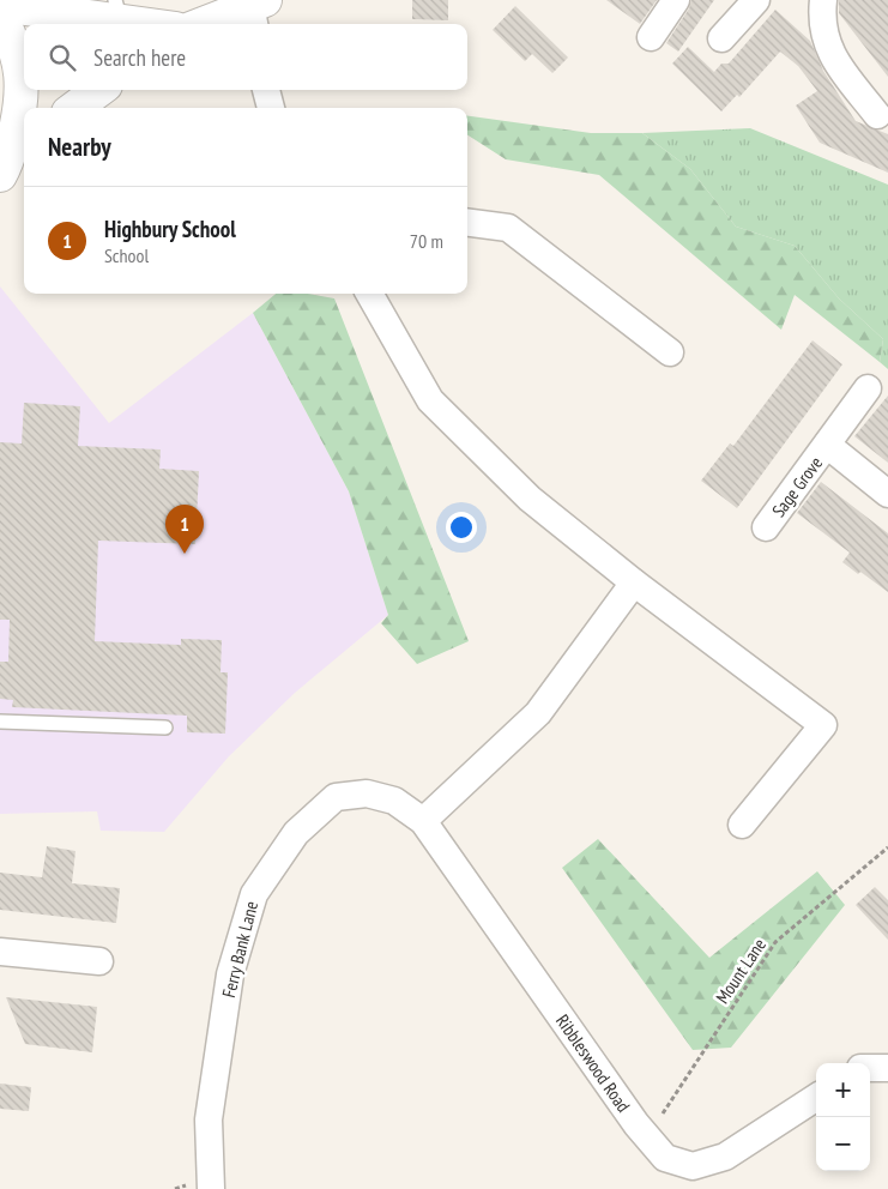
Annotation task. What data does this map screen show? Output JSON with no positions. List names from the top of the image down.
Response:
{
  "streets": {
    "street": ["Sage Grove", "Ferry Bank Lane", "Ribbleswood Road"],
    "path": ["Mount Lane"]
  },
  "crossings": [
    ["Ferry Bank Lane", "Ribbleswood Road"],
    ["Mount Lane", "Ribbleswood Road"]
  ],
  "page": {
    "search": "Search here",
    "heading": "Nearby",
    "list": [
      {
        "mark": "1",
        "name": "Highbury School",
        "note": "School",
        "value": "70 m"
      }
    ],
    "pins": "1",
    "map_buttons": ["+", "−"]
  }
}
